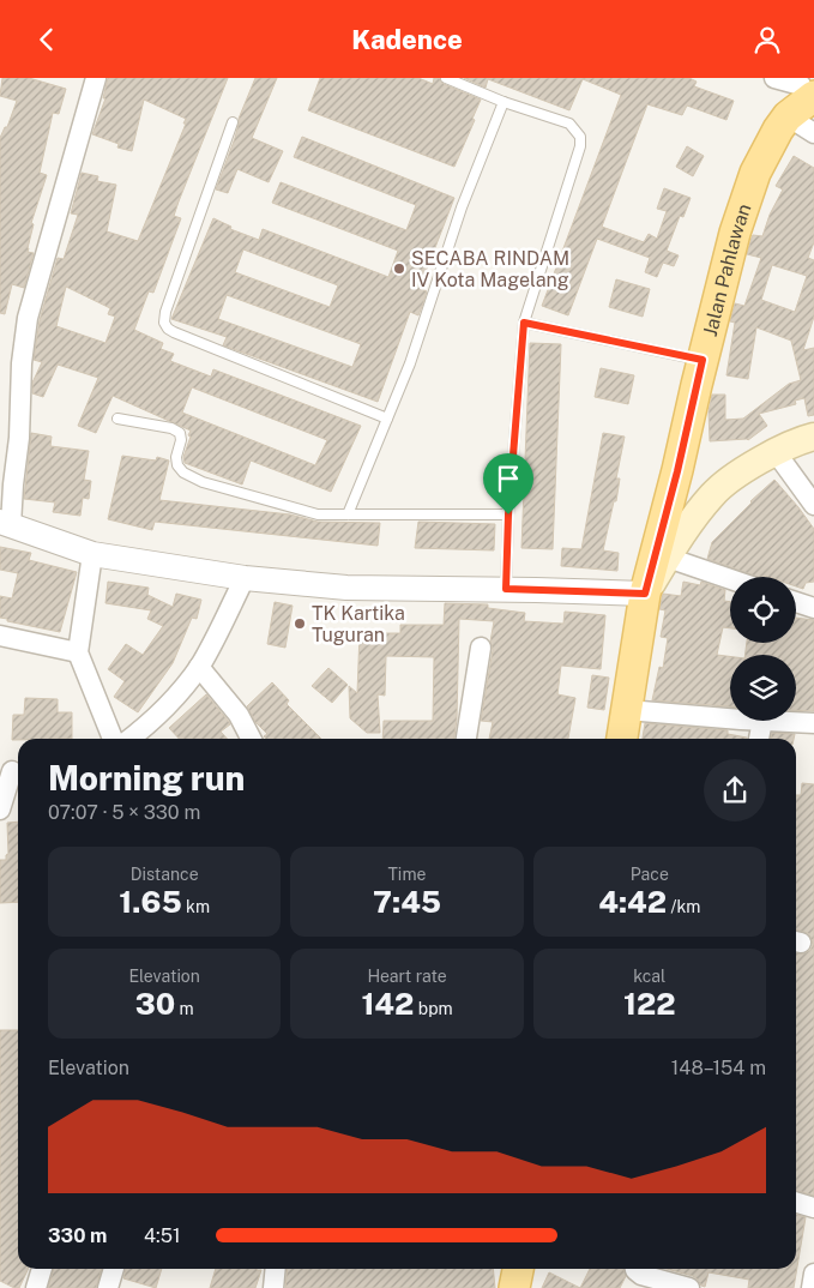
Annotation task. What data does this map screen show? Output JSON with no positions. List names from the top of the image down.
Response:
{
  "streets": {
    "main road": ["Jalan Pahlawan"]
  },
  "places": ["SECABA RINDAM IV Kota Magelang", "TK Kartika Tuguran"],
  "page": {
    "header": "Kadence",
    "heading": ["Morning run", "07:07 · 5 × 330 m"],
    "stats": [
      ["Distance", "1.65 km"],
      ["Time", "7:45"],
      ["Pace", "4:42 /km"],
      ["Elevation", "30 m"],
      ["Heart rate", "142 bpm"],
      ["kcal", "122"]
    ],
    "chart": ["Elevation", "148–154 m"],
    "list": [
      {
        "name": "330 m",
        "note": "4:51"
      }
    ]
  }
}
